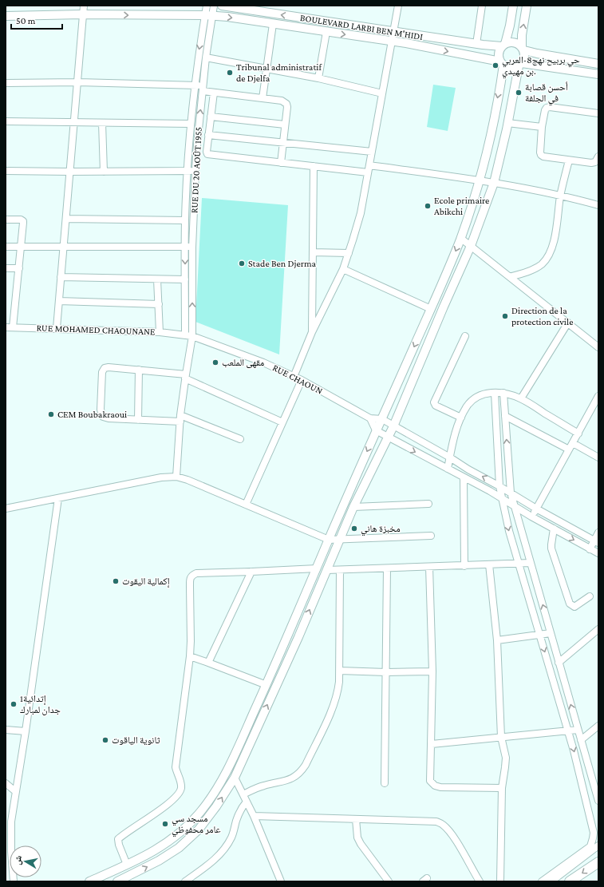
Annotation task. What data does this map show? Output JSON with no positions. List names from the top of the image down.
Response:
{
  "streets": {
    "main road": ["BOULEVARD LARBI BEN M'HIDI"],
    "street": ["RUE DU 20 AOÛT 1955", "RUE MOHAMED CHAOUNANE", "RUE CHAOUN"]
  },
  "crossings": [
    ["RUE DU 20 AOÛT 1955", "RUE MOHAMED CHAOUNANE"],
    ["RUE DU 20 AOÛT 1955", "RUE CHAOUN"],
    ["RUE MOHAMED CHAOUNANE", "RUE CHAOUN"]
  ],
  "places": [
    "حي بربيح نهج8-العربي بن مهيدي.",
    "Tribunal administratif de Djelfa",
    "أحسن قصابة في الجلفة",
    "Ecole primaire Abikchi",
    "Stade Ben Djerma",
    "Direction de la protection civile",
    "مقهى الملعب",
    "CEM Boubakraoui",
    "مخبزة هاني",
    "إكمالية اليقوت",
    "1إتدائية جدان لمبارك",
    "ثانوية الياقوت",
    "مسجد سي عامر محفوظي"
  ],
  "scale_bar": "50 m",
  "north": "left"
}
